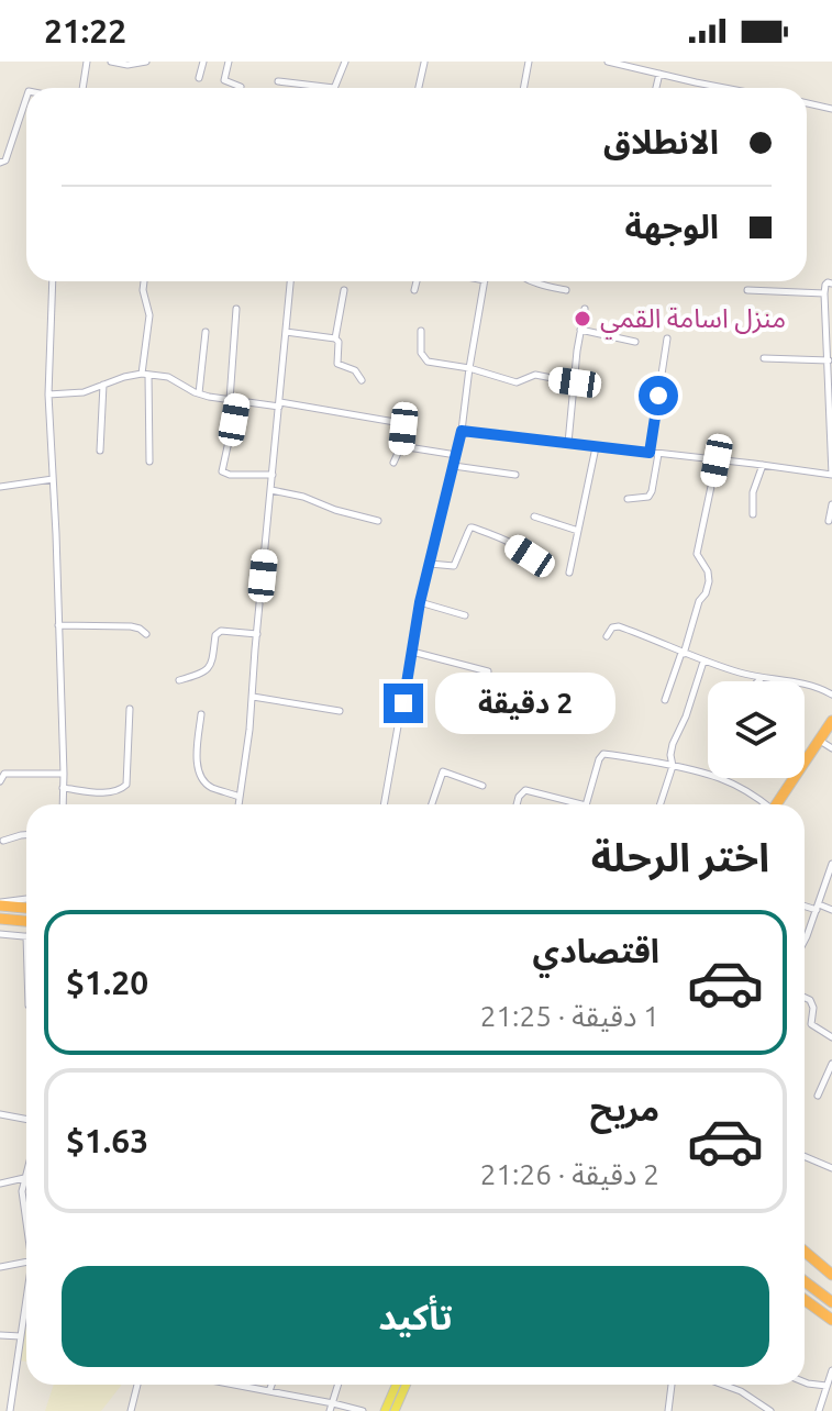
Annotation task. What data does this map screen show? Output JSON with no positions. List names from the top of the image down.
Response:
{
  "places": ["منزل اسامة القمي"],
  "page": {
    "status": "21:22",
    "banner": ["الانطلاق", "الوجهة"],
    "bubble": "2 دقيقة",
    "heading": "اختر الرحلة",
    "list": [
      {
        "name": "اقتصادي",
        "note": "1 دقيقة · 21:25",
        "value": "$1.20"
      },
      {
        "name": "مريح",
        "note": "2 دقيقة · 21:26",
        "value": "$1.63"
      }
    ],
    "buttons": "تأكيد"
  }
}
